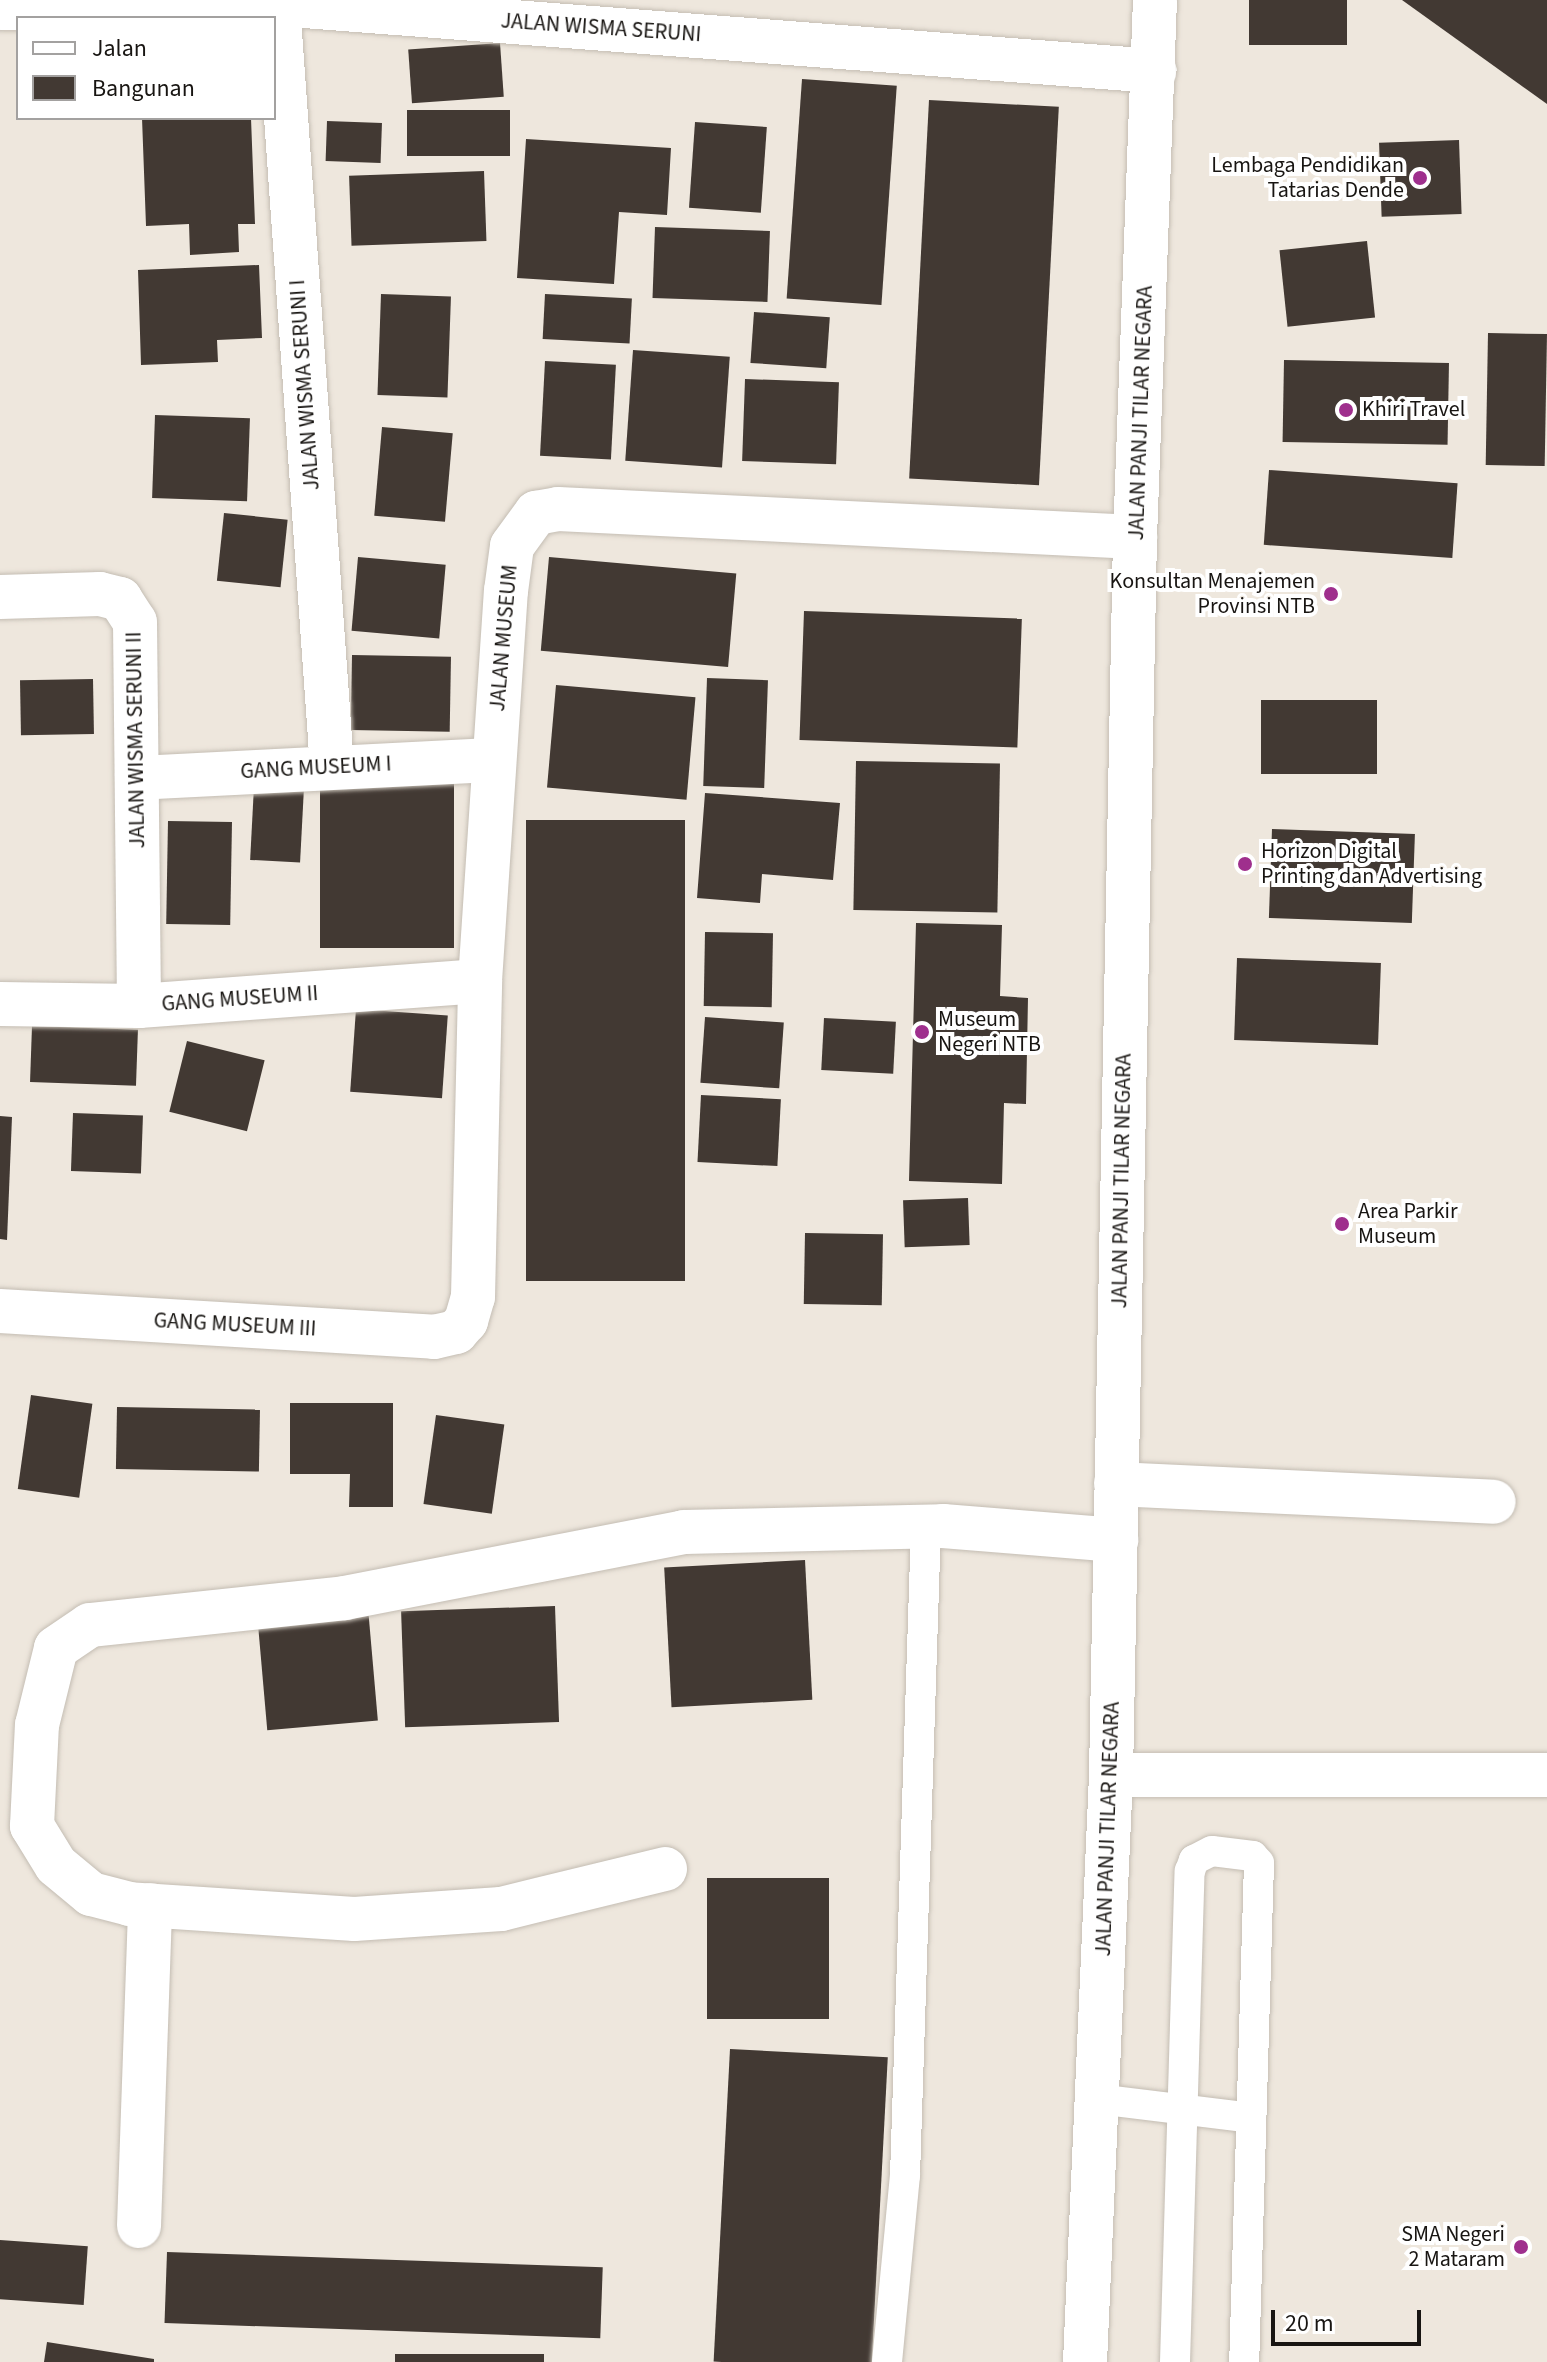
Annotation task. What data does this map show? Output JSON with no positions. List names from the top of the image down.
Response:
{
  "streets": {
    "street": [
      "JALAN WISMA SERUNI",
      "JALAN WISMA SERUNI I",
      "JALAN PANJI TILAR NEGARA",
      "JALAN MUSEUM",
      "JALAN WISMA SERUNI II",
      "GANG MUSEUM I",
      "GANG MUSEUM II",
      "GANG MUSEUM III"
    ]
  },
  "crossings": [
    ["JALAN WISMA SERUNI", "JALAN WISMA SERUNI I"],
    ["JALAN WISMA SERUNI", "JALAN PANJI TILAR NEGARA"],
    ["JALAN WISMA SERUNI I", "GANG MUSEUM I"],
    ["JALAN PANJI TILAR NEGARA", "JALAN MUSEUM"],
    ["JALAN MUSEUM", "GANG MUSEUM I"],
    ["JALAN MUSEUM", "GANG MUSEUM II"],
    ["JALAN MUSEUM", "GANG MUSEUM III"],
    ["JALAN WISMA SERUNI II", "GANG MUSEUM I"],
    ["JALAN WISMA SERUNI II", "GANG MUSEUM II"]
  ],
  "places": [
    "Lembaga Pendidikan Tatarias Dende",
    "Khiri Travel",
    "Konsultan Menajemen Provinsi NTB",
    "Horizon Digital Printing dan Advertising",
    "Museum Negeri NTB",
    "Area Parkir Museum",
    "SMA Negeri 2 Mataram"
  ],
  "legend": ["Jalan", "Bangunan"],
  "scale_bar": "20 m"
}
